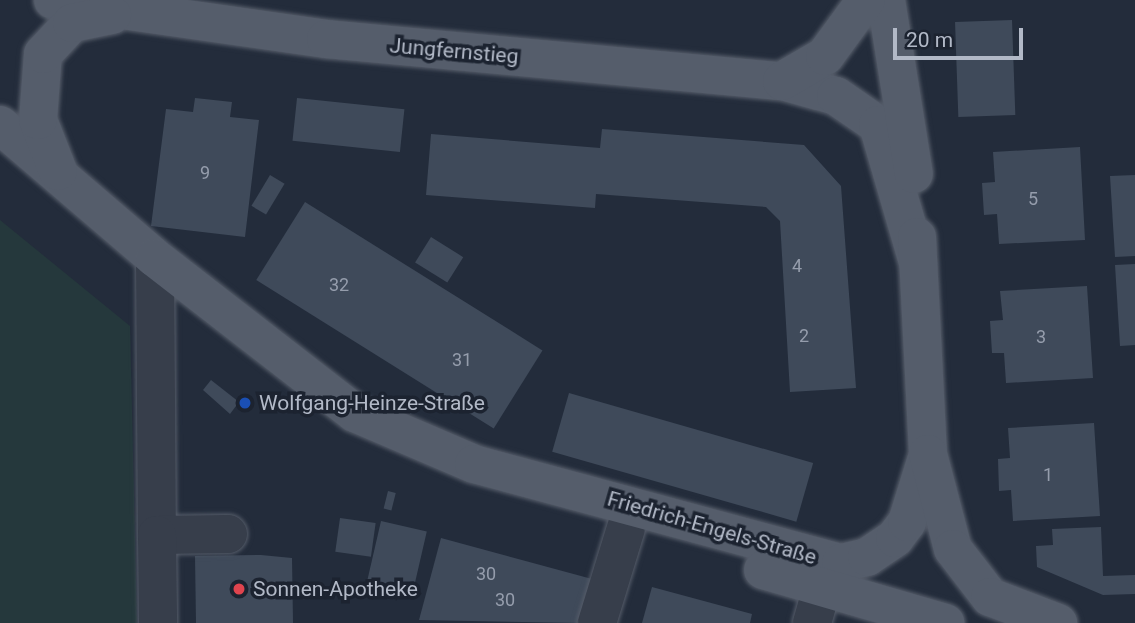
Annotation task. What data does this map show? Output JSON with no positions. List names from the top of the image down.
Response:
{
  "streets": {
    "main road": ["Jungfernstieg", "Friedrich-Engels-Straße"]
  },
  "crossings": [
    ["Jungfernstieg", "Friedrich-Engels-Straße"]
  ],
  "places": ["Wolfgang-Heinze-Straße", "Sonnen-Apotheke"],
  "house_numbers": [
    "9",
    "5",
    "4",
    "32",
    "2",
    "3",
    "31",
    "1",
    "30",
    "30"
  ],
  "scale_bar": "20 m"
}
